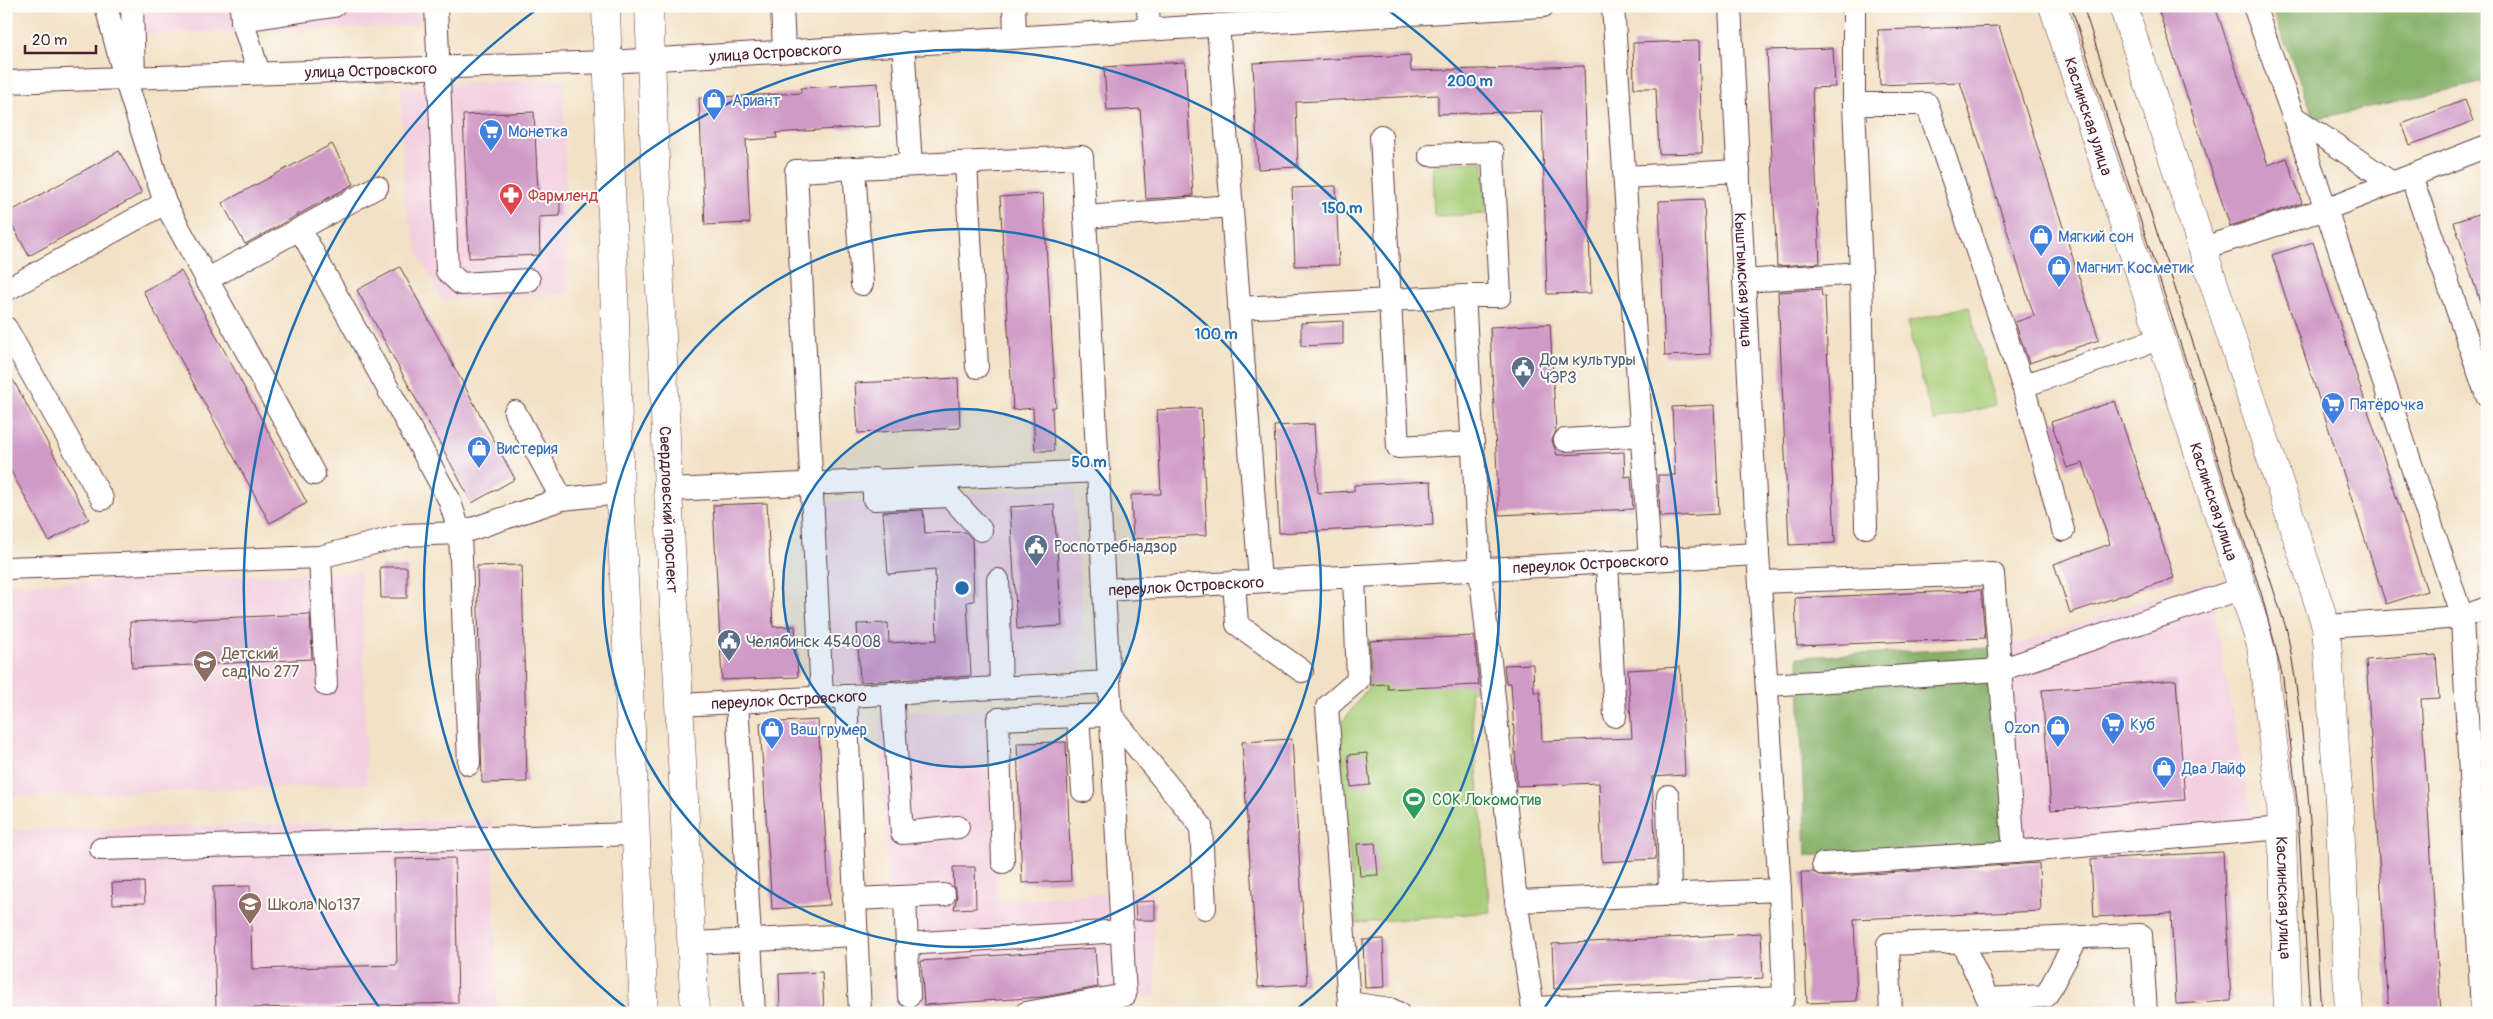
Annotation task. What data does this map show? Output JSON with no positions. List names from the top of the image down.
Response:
{
  "streets": {
    "main road": ["Каслинская улица", "Свердловский проспект"],
    "street": ["улица Островского", "Кыштымская улица", "переулок Островского"]
  },
  "crossings": [
    ["улица Островского", "Свердловский проспект"],
    ["Кыштымская улица", "переулок Островского"],
    ["Свердловский проспект", "переулок Островского"]
  ],
  "places": {
    "shop": [
      "Ариант",
      "Мягкий сон",
      "Магнит Косметик",
      "Вистерия",
      "Ozon",
      "Ваш грумер",
      "Два Лайф"
    ],
    "supermarket": ["Монетка", "Пятёрочка", "Куб"],
    "pharmacy": ["Фармленд"],
    "public building": ["Дом культуры ЧЭРЗ", "Роспотребнадзор", "Челябинск 454008"],
    "school or university": ["Детский сад № 277", "Школа №137"],
    "sports": ["СОК Локомотив"]
  },
  "scale_bar": "20 m",
  "rings": [
    "200 m",
    "150 m",
    "100 m",
    "50 m"
  ]
}
